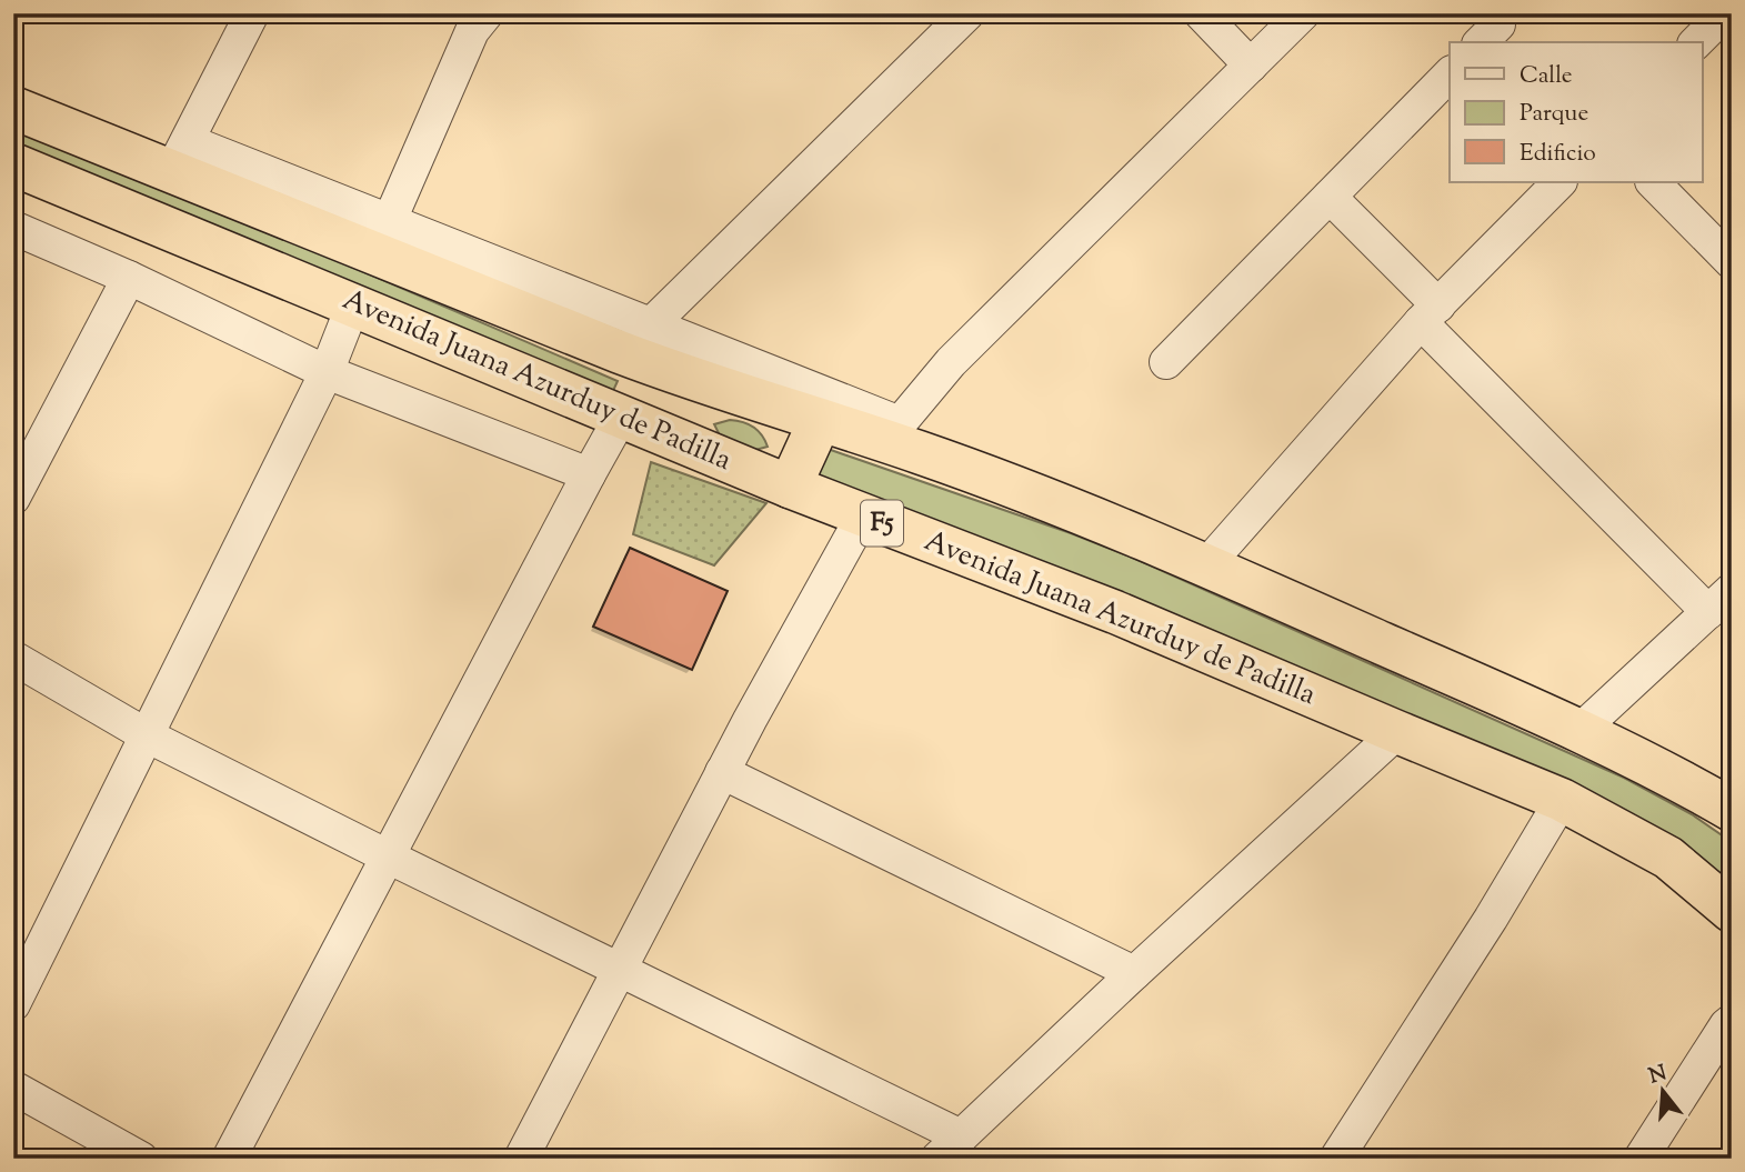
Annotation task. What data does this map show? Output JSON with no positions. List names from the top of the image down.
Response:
{
  "streets": {
    "highway": ["Avenida Juana Azurduy de Padilla", "F5"]
  },
  "legend": ["Calle", "Parque", "Edificio"],
  "north": "top"
}
